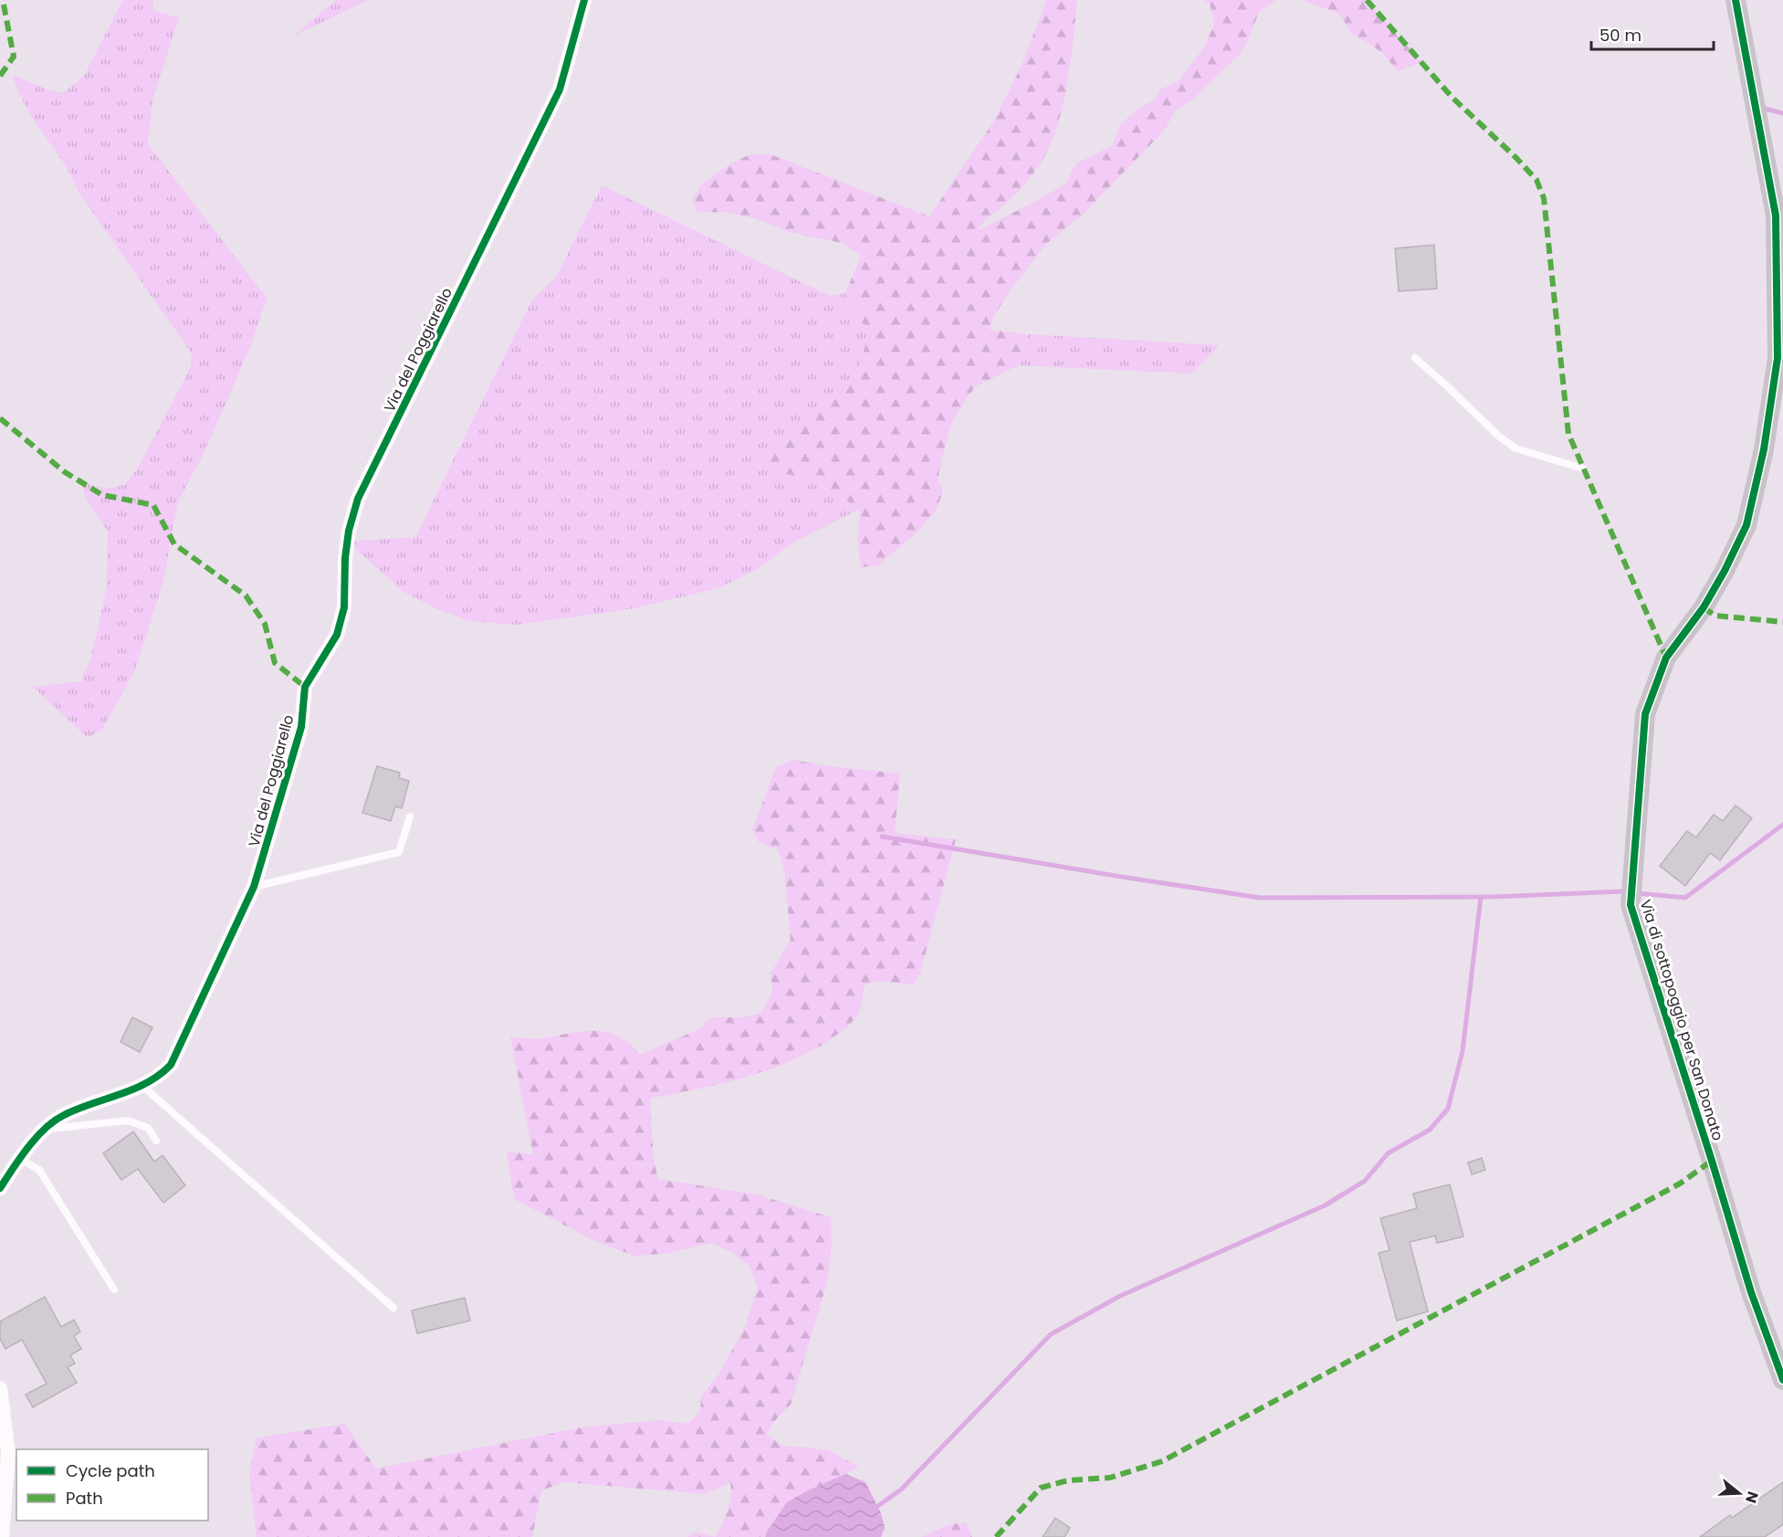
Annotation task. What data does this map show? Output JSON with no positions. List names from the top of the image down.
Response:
{
  "streets": {
    "street": ["Via del Poggiarello", "Via di sottopoggio per San Donato"]
  },
  "legend": ["Cycle path", "Path"],
  "scale_bar": "50 m",
  "north": "right"
}
